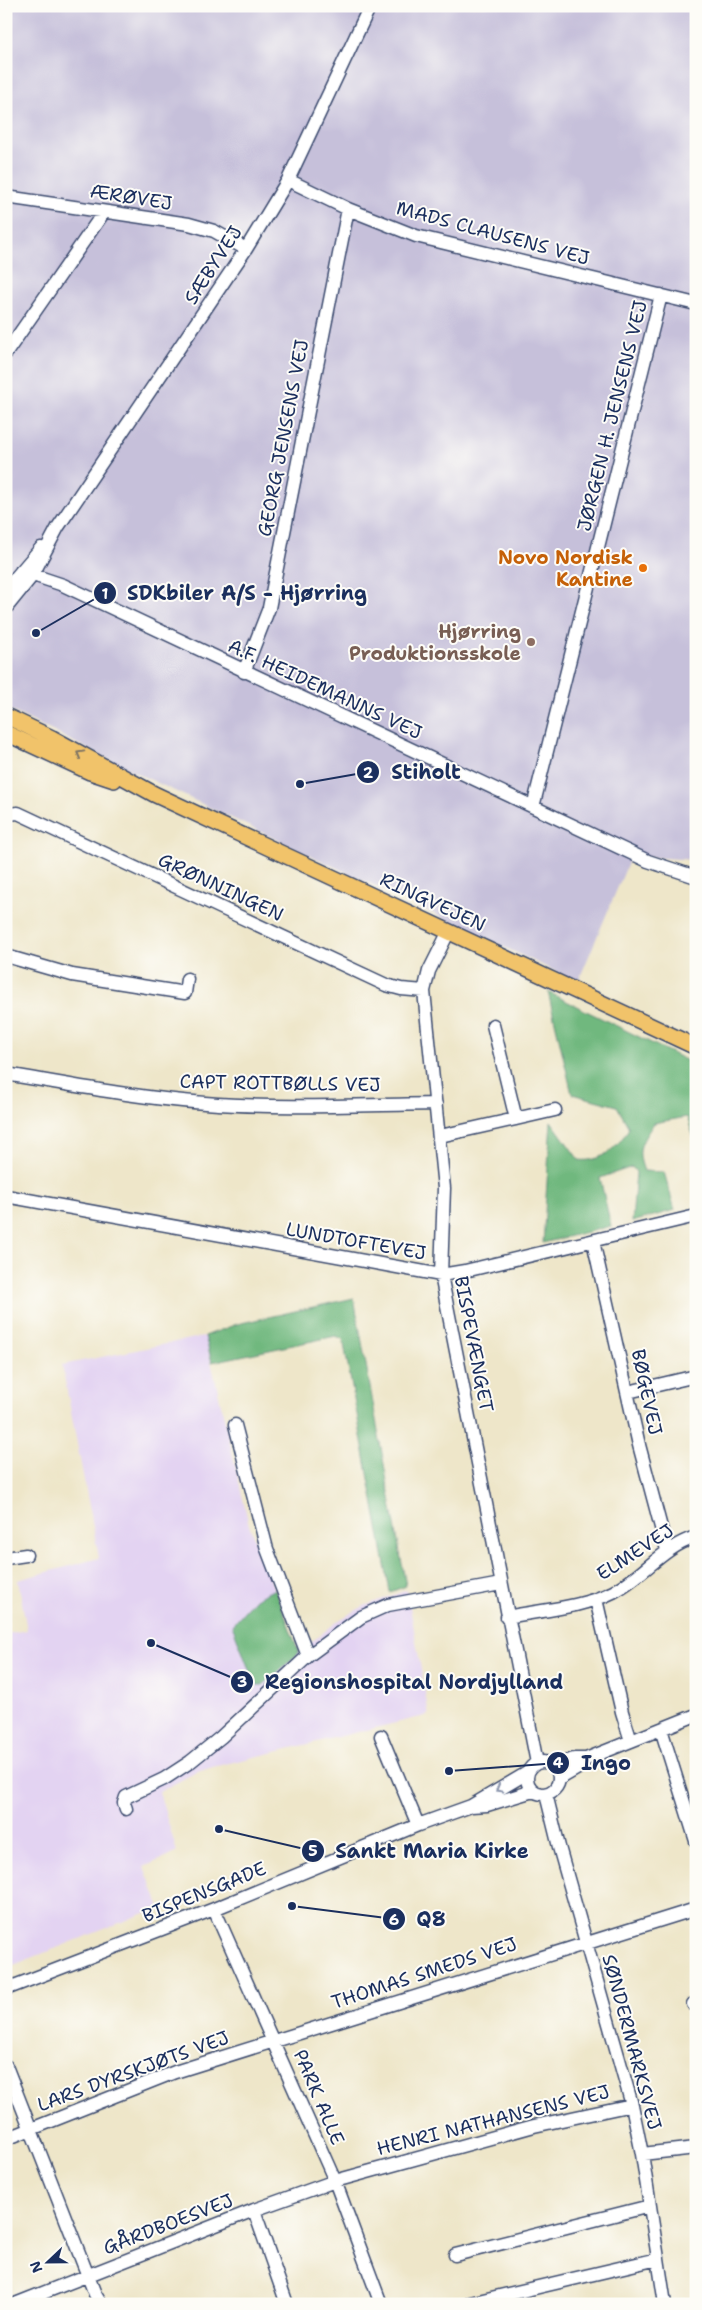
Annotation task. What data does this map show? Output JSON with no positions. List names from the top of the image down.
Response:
{
  "streets": {
    "main road": ["RINGVEJEN"],
    "street": [
      "ÆRØVEJ",
      "MADS CLAUSENS VEJ",
      "SÆBYVEJ",
      "JØRGEN H. JENSENS VEJ",
      "GEORG JENSENS VEJ",
      "A.F. HEIDEMANNS VEJ",
      "GRØNNINGEN",
      "CAPT ROTTBØLLS VEJ",
      "LUNDTOFTEVEJ",
      "BISPEVÆNGET",
      "BØGEVEJ",
      "ELMEVEJ",
      "BISPENSGADE",
      "THOMAS SMEDS VEJ",
      "SØNDERMARKSVEJ",
      "LARS DYRSKJØTS VEJ",
      "PARK ALLE",
      "HENRI NATHANSENS VEJ",
      "GÅRDBOESVEJ"
    ]
  },
  "crossings": [
    ["ÆRØVEJ", "SÆBYVEJ"],
    ["MADS CLAUSENS VEJ", "SÆBYVEJ"],
    ["MADS CLAUSENS VEJ", "JØRGEN H. JENSENS VEJ"],
    ["MADS CLAUSENS VEJ", "GEORG JENSENS VEJ"],
    ["SÆBYVEJ", "A.F. HEIDEMANNS VEJ"],
    ["JØRGEN H. JENSENS VEJ", "A.F. HEIDEMANNS VEJ"],
    ["GEORG JENSENS VEJ", "A.F. HEIDEMANNS VEJ"],
    ["GRØNNINGEN", "BISPEVÆNGET"],
    ["RINGVEJEN", "BISPEVÆNGET"],
    ["CAPT ROTTBØLLS VEJ", "BISPEVÆNGET"],
    ["LUNDTOFTEVEJ", "BISPEVÆNGET"],
    ["LUNDTOFTEVEJ", "BØGEVEJ"],
    ["BISPEVÆNGET", "ELMEVEJ"],
    ["BISPEVÆNGET", "BISPENSGADE"],
    ["BISPEVÆNGET", "SØNDERMARKSVEJ"],
    ["BØGEVEJ", "ELMEVEJ"],
    ["BISPENSGADE", "SØNDERMARKSVEJ"],
    ["BISPENSGADE", "PARK ALLE"],
    ["THOMAS SMEDS VEJ", "SØNDERMARKSVEJ"],
    ["THOMAS SMEDS VEJ", "LARS DYRSKJØTS VEJ"],
    ["THOMAS SMEDS VEJ", "PARK ALLE"],
    ["SØNDERMARKSVEJ", "HENRI NATHANSENS VEJ"],
    ["LARS DYRSKJØTS VEJ", "PARK ALLE"],
    ["PARK ALLE", "HENRI NATHANSENS VEJ"],
    ["PARK ALLE", "GÅRDBOESVEJ"],
    ["HENRI NATHANSENS VEJ", "GÅRDBOESVEJ"]
  ],
  "places": [
    "Novo Nordisk Kantine",
    "SDKbiler A/S - Hjørring",
    "Hjørring Produktionsskole",
    "Stiholt",
    "Regionshospital Nordjylland",
    "Ingo",
    "Sankt Maria Kirke",
    "Q8"
  ],
  "north": "left"
}
